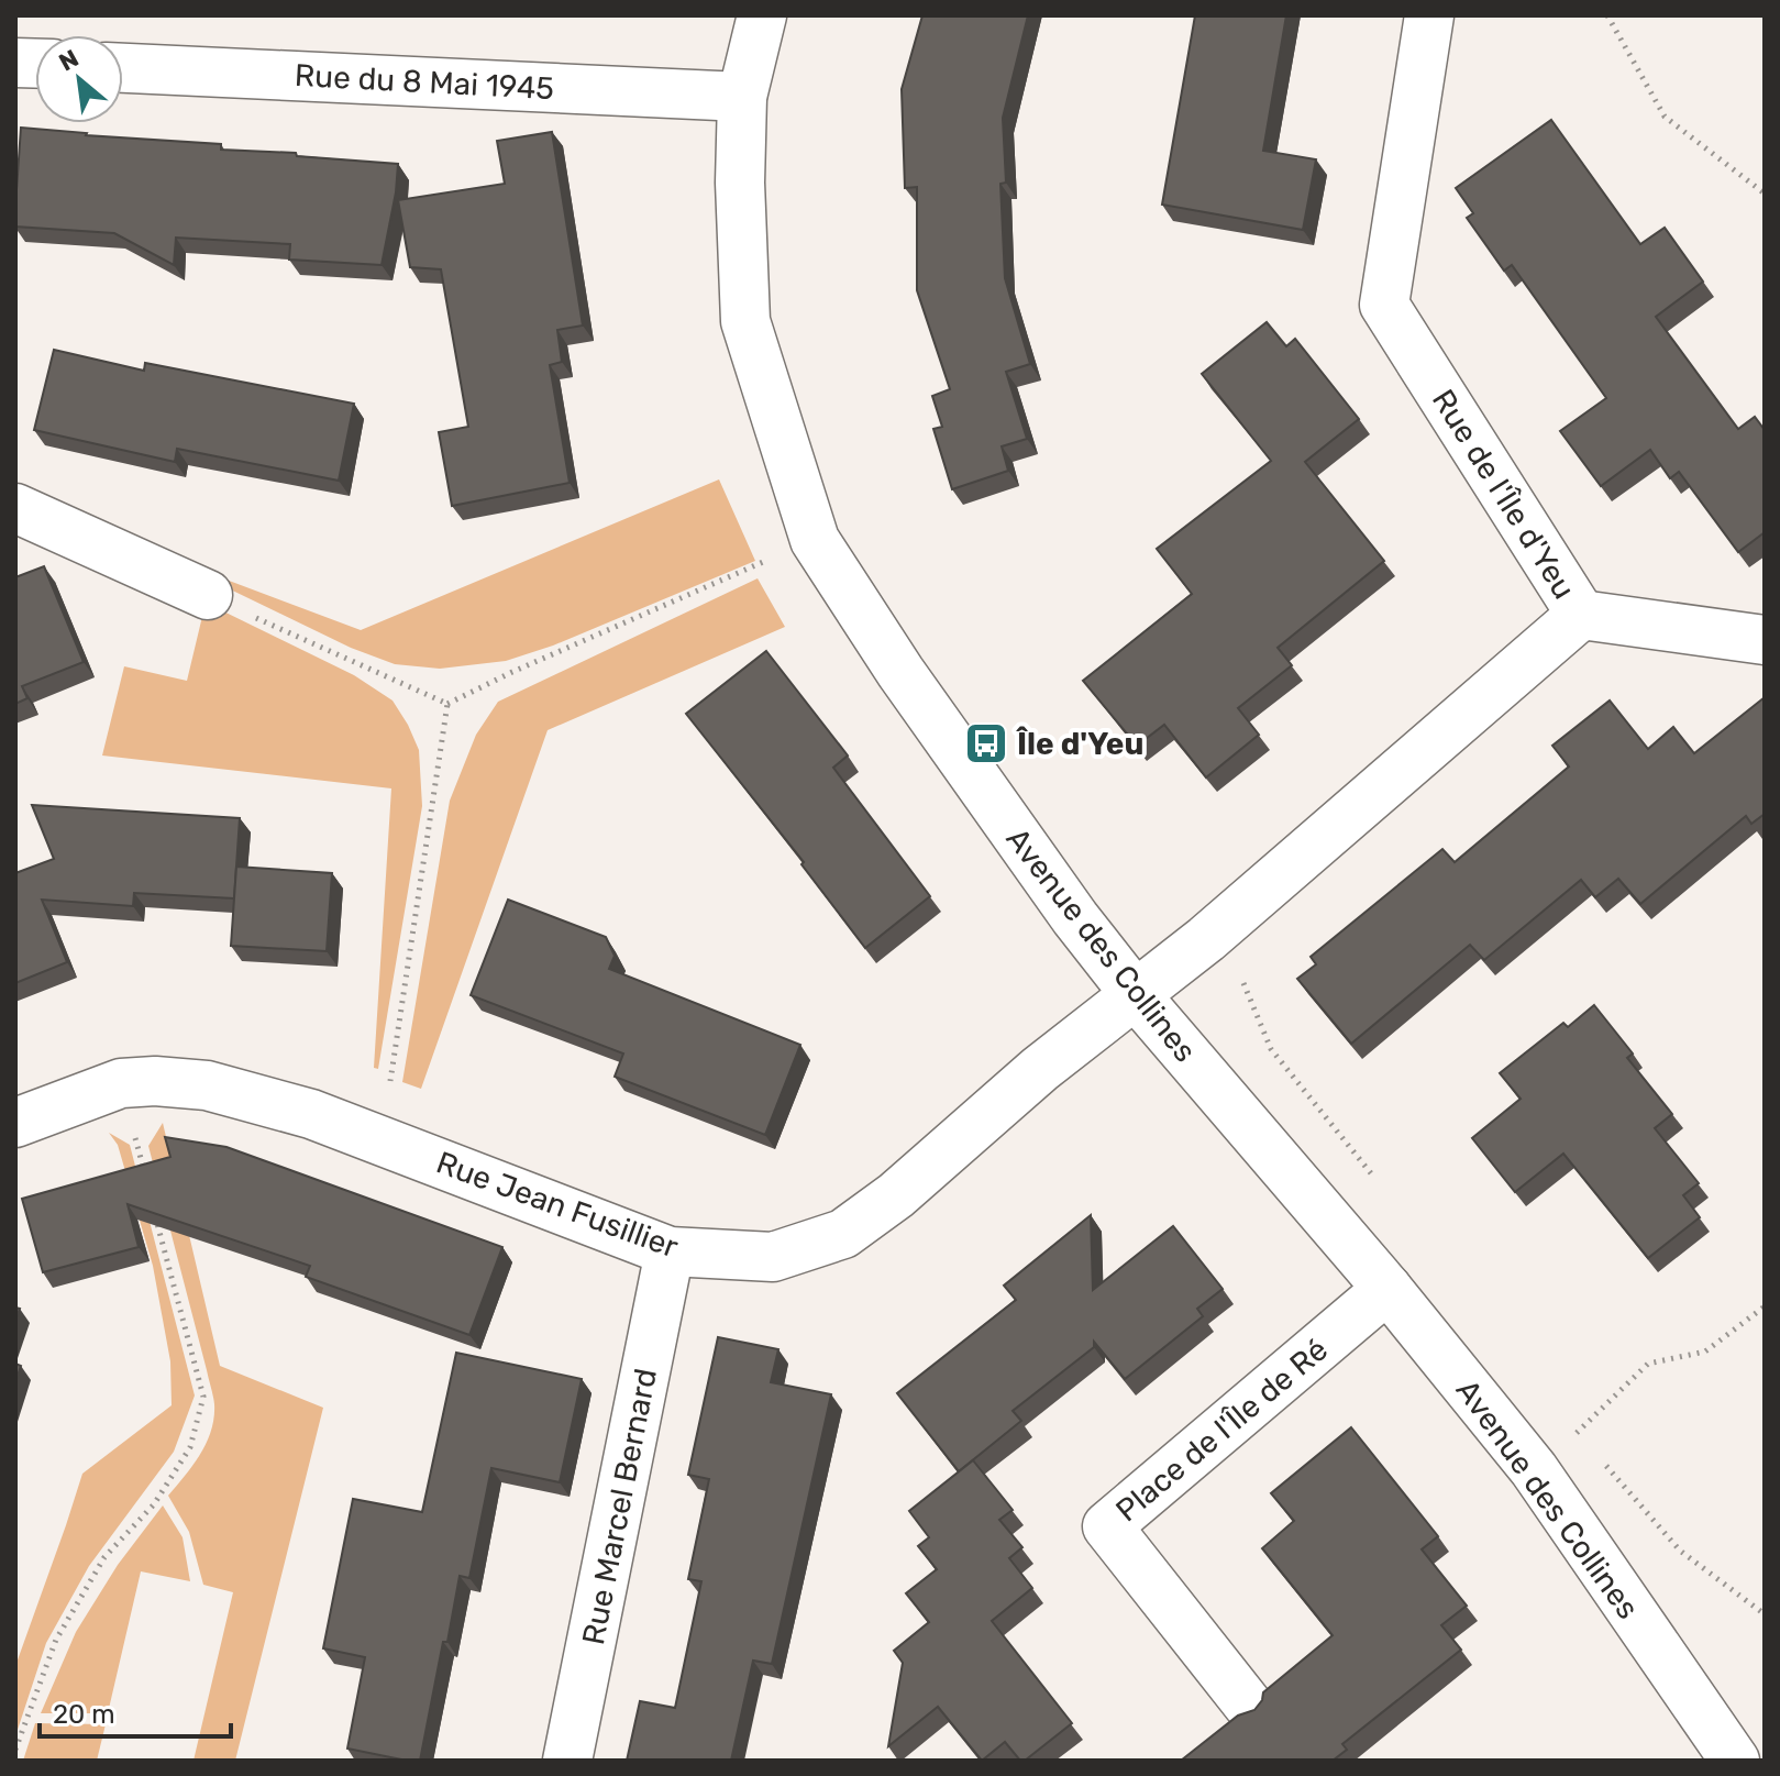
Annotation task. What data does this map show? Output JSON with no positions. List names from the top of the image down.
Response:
{
  "streets": {
    "street": [
      "Rue du 8 Mai 1945",
      "Rue de l'Île d'Yeu",
      "Avenue des Collines",
      "Rue Jean Fusillier",
      "Place de l'Île de Ré",
      "Rue Marcel Bernard"
    ]
  },
  "crossings": [
    ["Rue du 8 Mai 1945", "Avenue des Collines"],
    ["Rue de l'Île d'Yeu", "Avenue des Collines"],
    ["Rue de l'Île d'Yeu", "Rue Jean Fusillier"],
    ["Avenue des Collines", "Rue Jean Fusillier"],
    ["Avenue des Collines", "Place de l'Île de Ré"],
    ["Rue Jean Fusillier", "Rue Marcel Bernard"]
  ],
  "places": {
    "bus stop": ["Île d'Yeu"]
  },
  "scale_bar": "20 m",
  "north": "top left"
}
